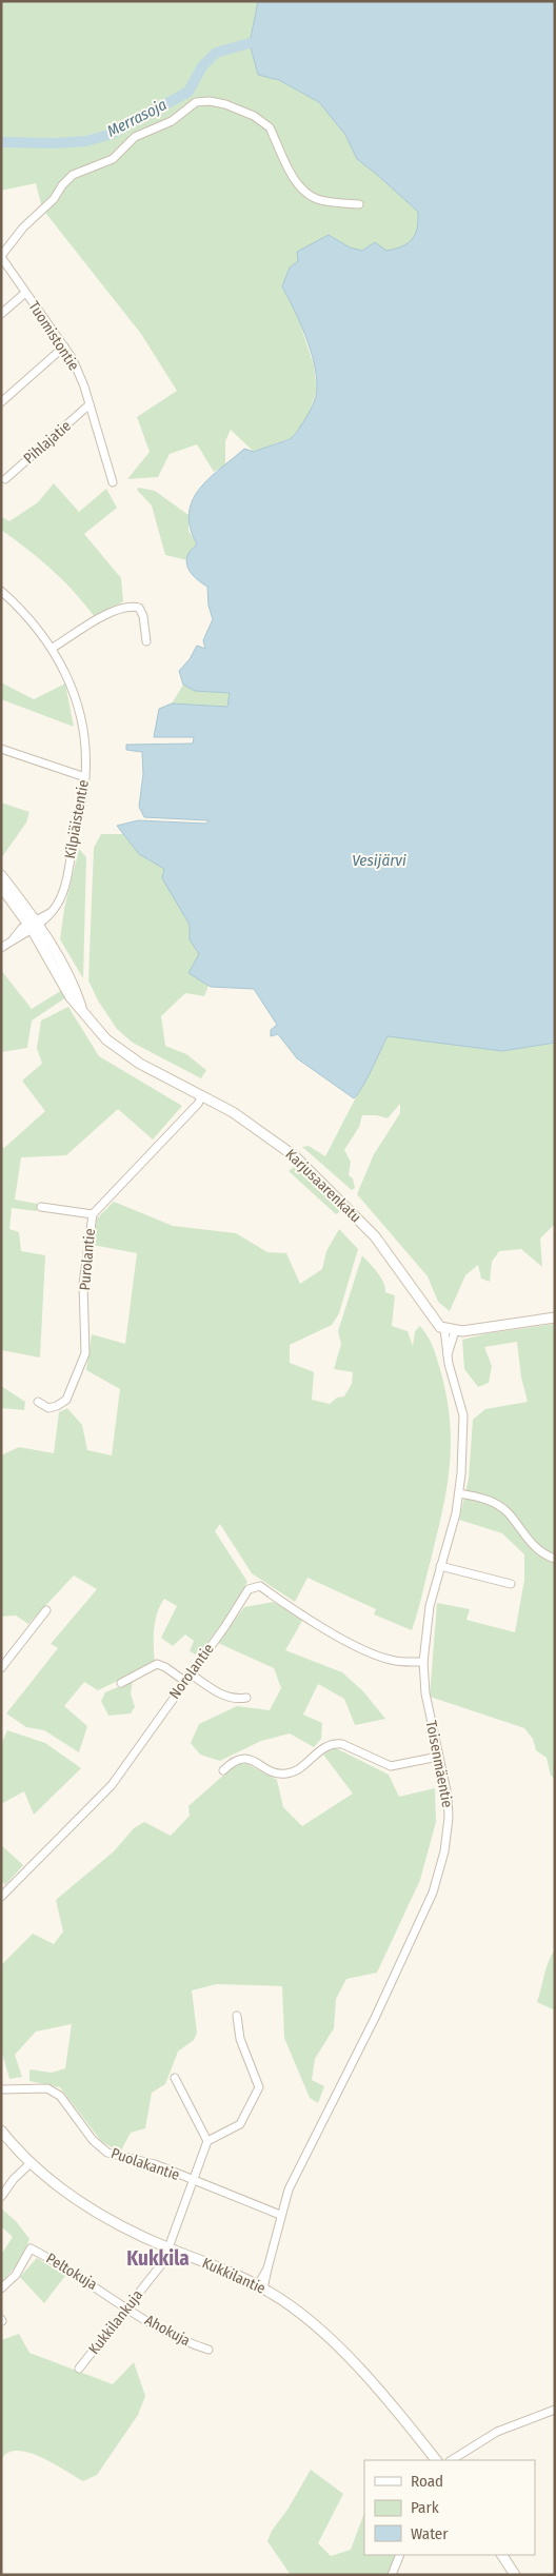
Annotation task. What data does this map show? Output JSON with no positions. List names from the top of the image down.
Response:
{
  "streets": {
    "street": [
      "Tuomistontie",
      "Pihlajatie",
      "Kilpiäistentie",
      "Karjusaarenkatu",
      "Purolantie",
      "Norolantie",
      "Toisenmäentie",
      "Puolakantie",
      "Peltokuja",
      "Kukkilantie",
      "Kukkilankuja",
      "Ahokuja"
    ]
  },
  "crossings": [
    ["Tuomistontie", "Pihlajatie"],
    ["Kilpiäistentie", "Karjusaarenkatu"],
    ["Karjusaarenkatu", "Purolantie"],
    ["Karjusaarenkatu", "Toisenmäentie"],
    ["Norolantie", "Toisenmäentie"],
    ["Toisenmäentie", "Puolakantie"],
    ["Toisenmäentie", "Kukkilantie"],
    ["Puolakantie", "Kukkilankuja"],
    ["Peltokuja", "Kukkilankuja"],
    ["Peltokuja", "Ahokuja"],
    ["Kukkilantie", "Kukkilankuja"],
    ["Kukkilankuja", "Ahokuja"]
  ],
  "districts": ["Kukkila"],
  "water": ["Merrasoja", "Vesijärvi"],
  "legend": ["Road", "Park", "Water"]
}
